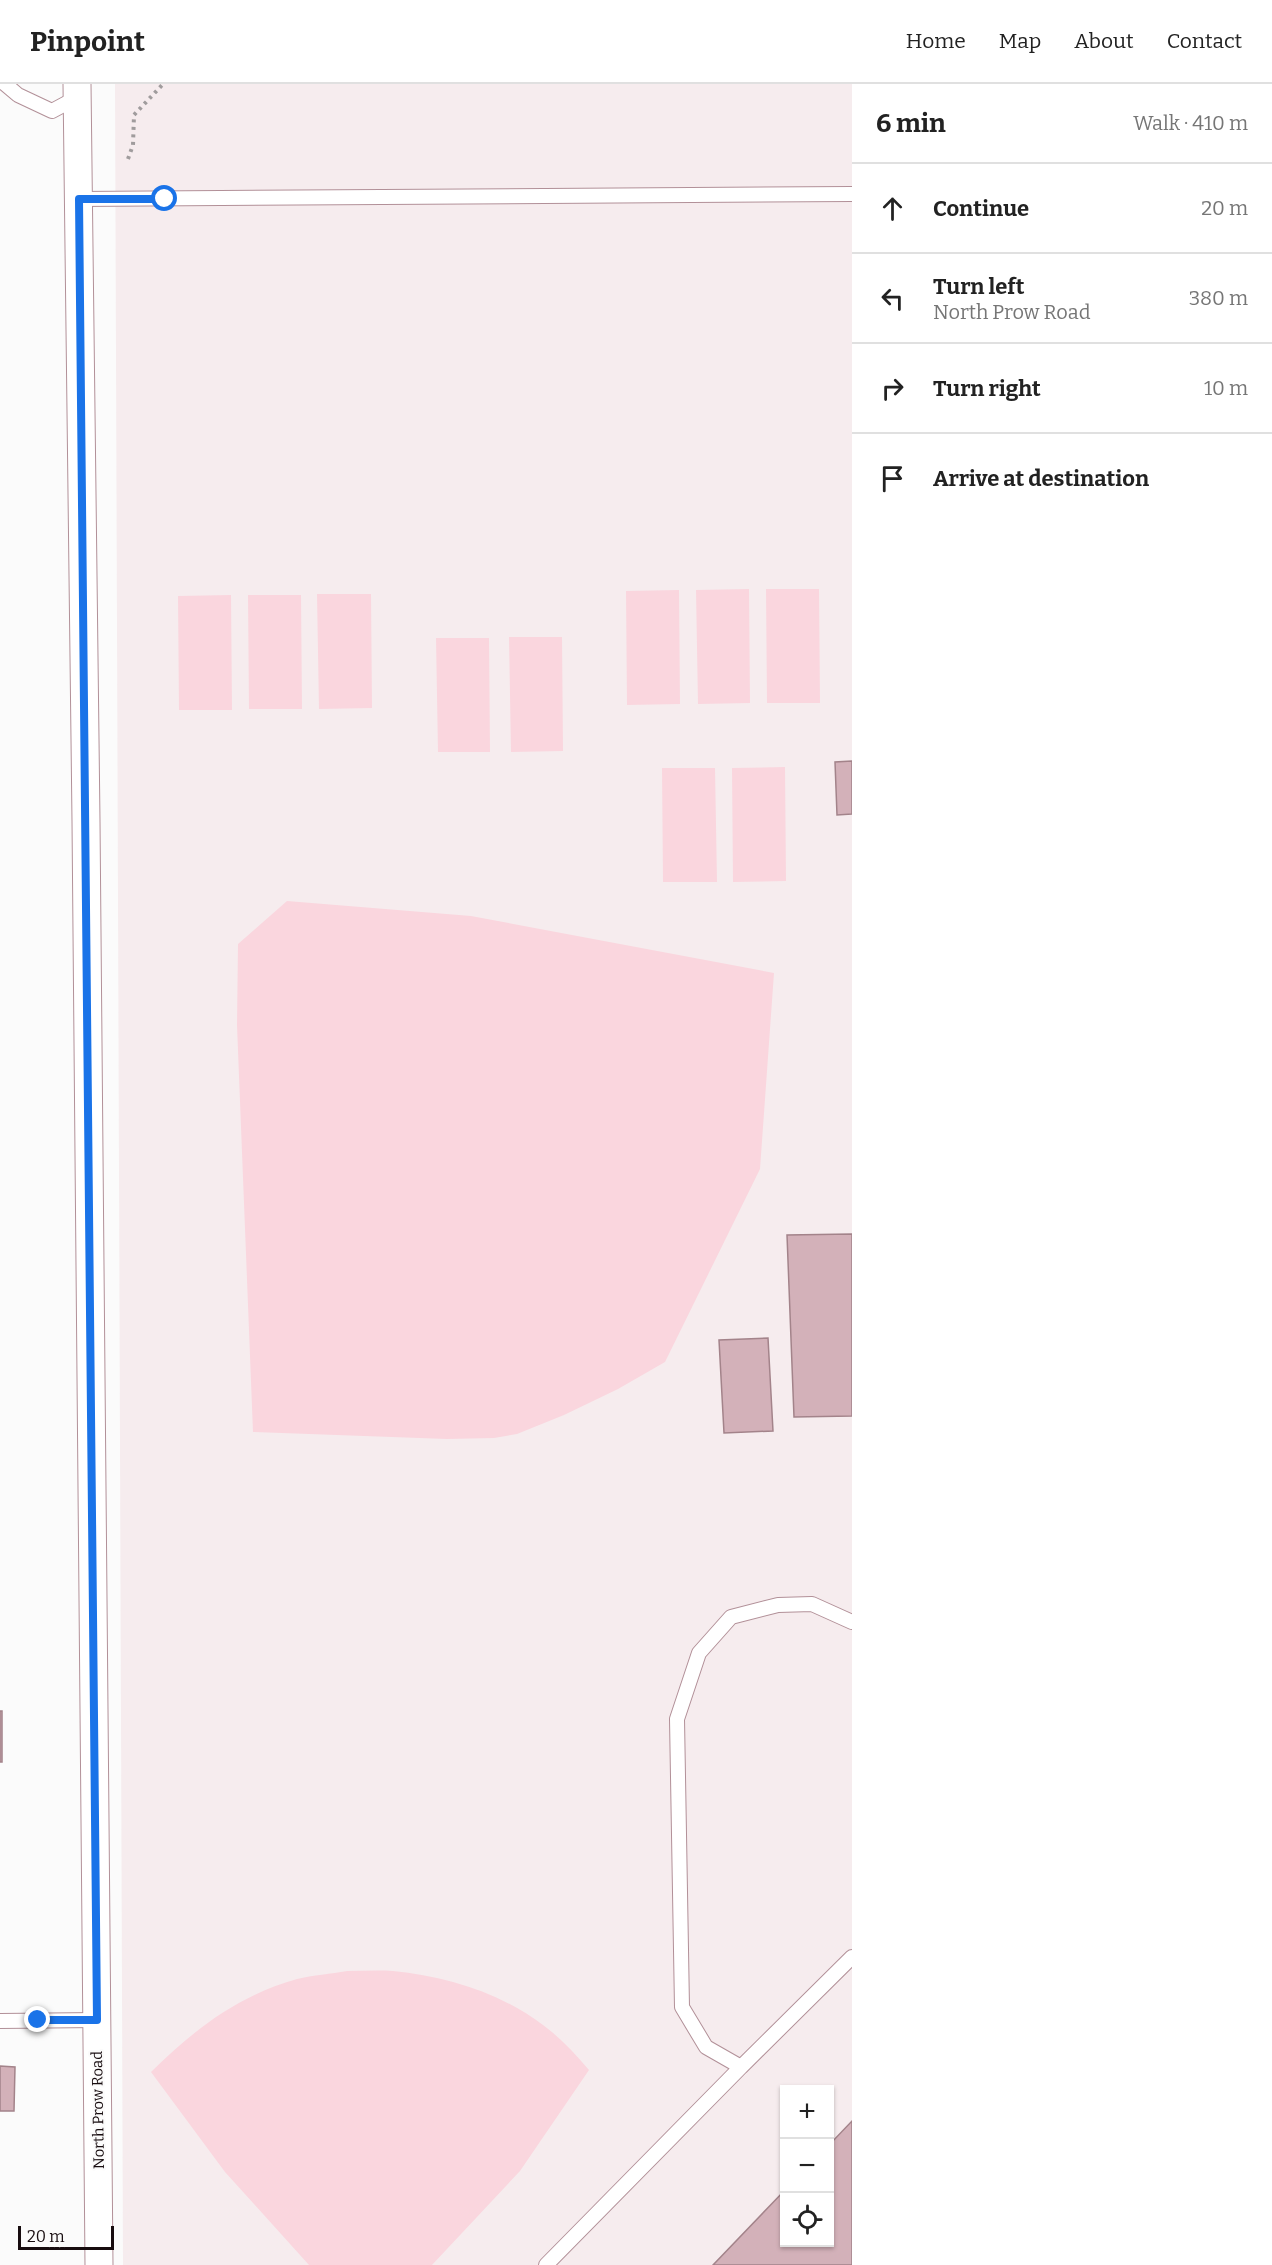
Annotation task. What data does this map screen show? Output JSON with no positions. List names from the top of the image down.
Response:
{
  "streets": {
    "street": ["North Prow Road"]
  },
  "scale_bar": "20 m",
  "page": {
    "header": "Pinpoint",
    "nav": [
      "Home",
      "Map",
      "About",
      "Contact"
    ],
    "heading": ["6 min", "Walk · 410 m"],
    "list": [
      ["Continue", "20 m"],
      ["Turn left", "North Prow Road", "380 m"],
      ["Turn right", "10 m"],
      "Arrive at destination"
    ],
    "map_buttons": ["+", "−"],
    "scale": "20 m"
  }
}
